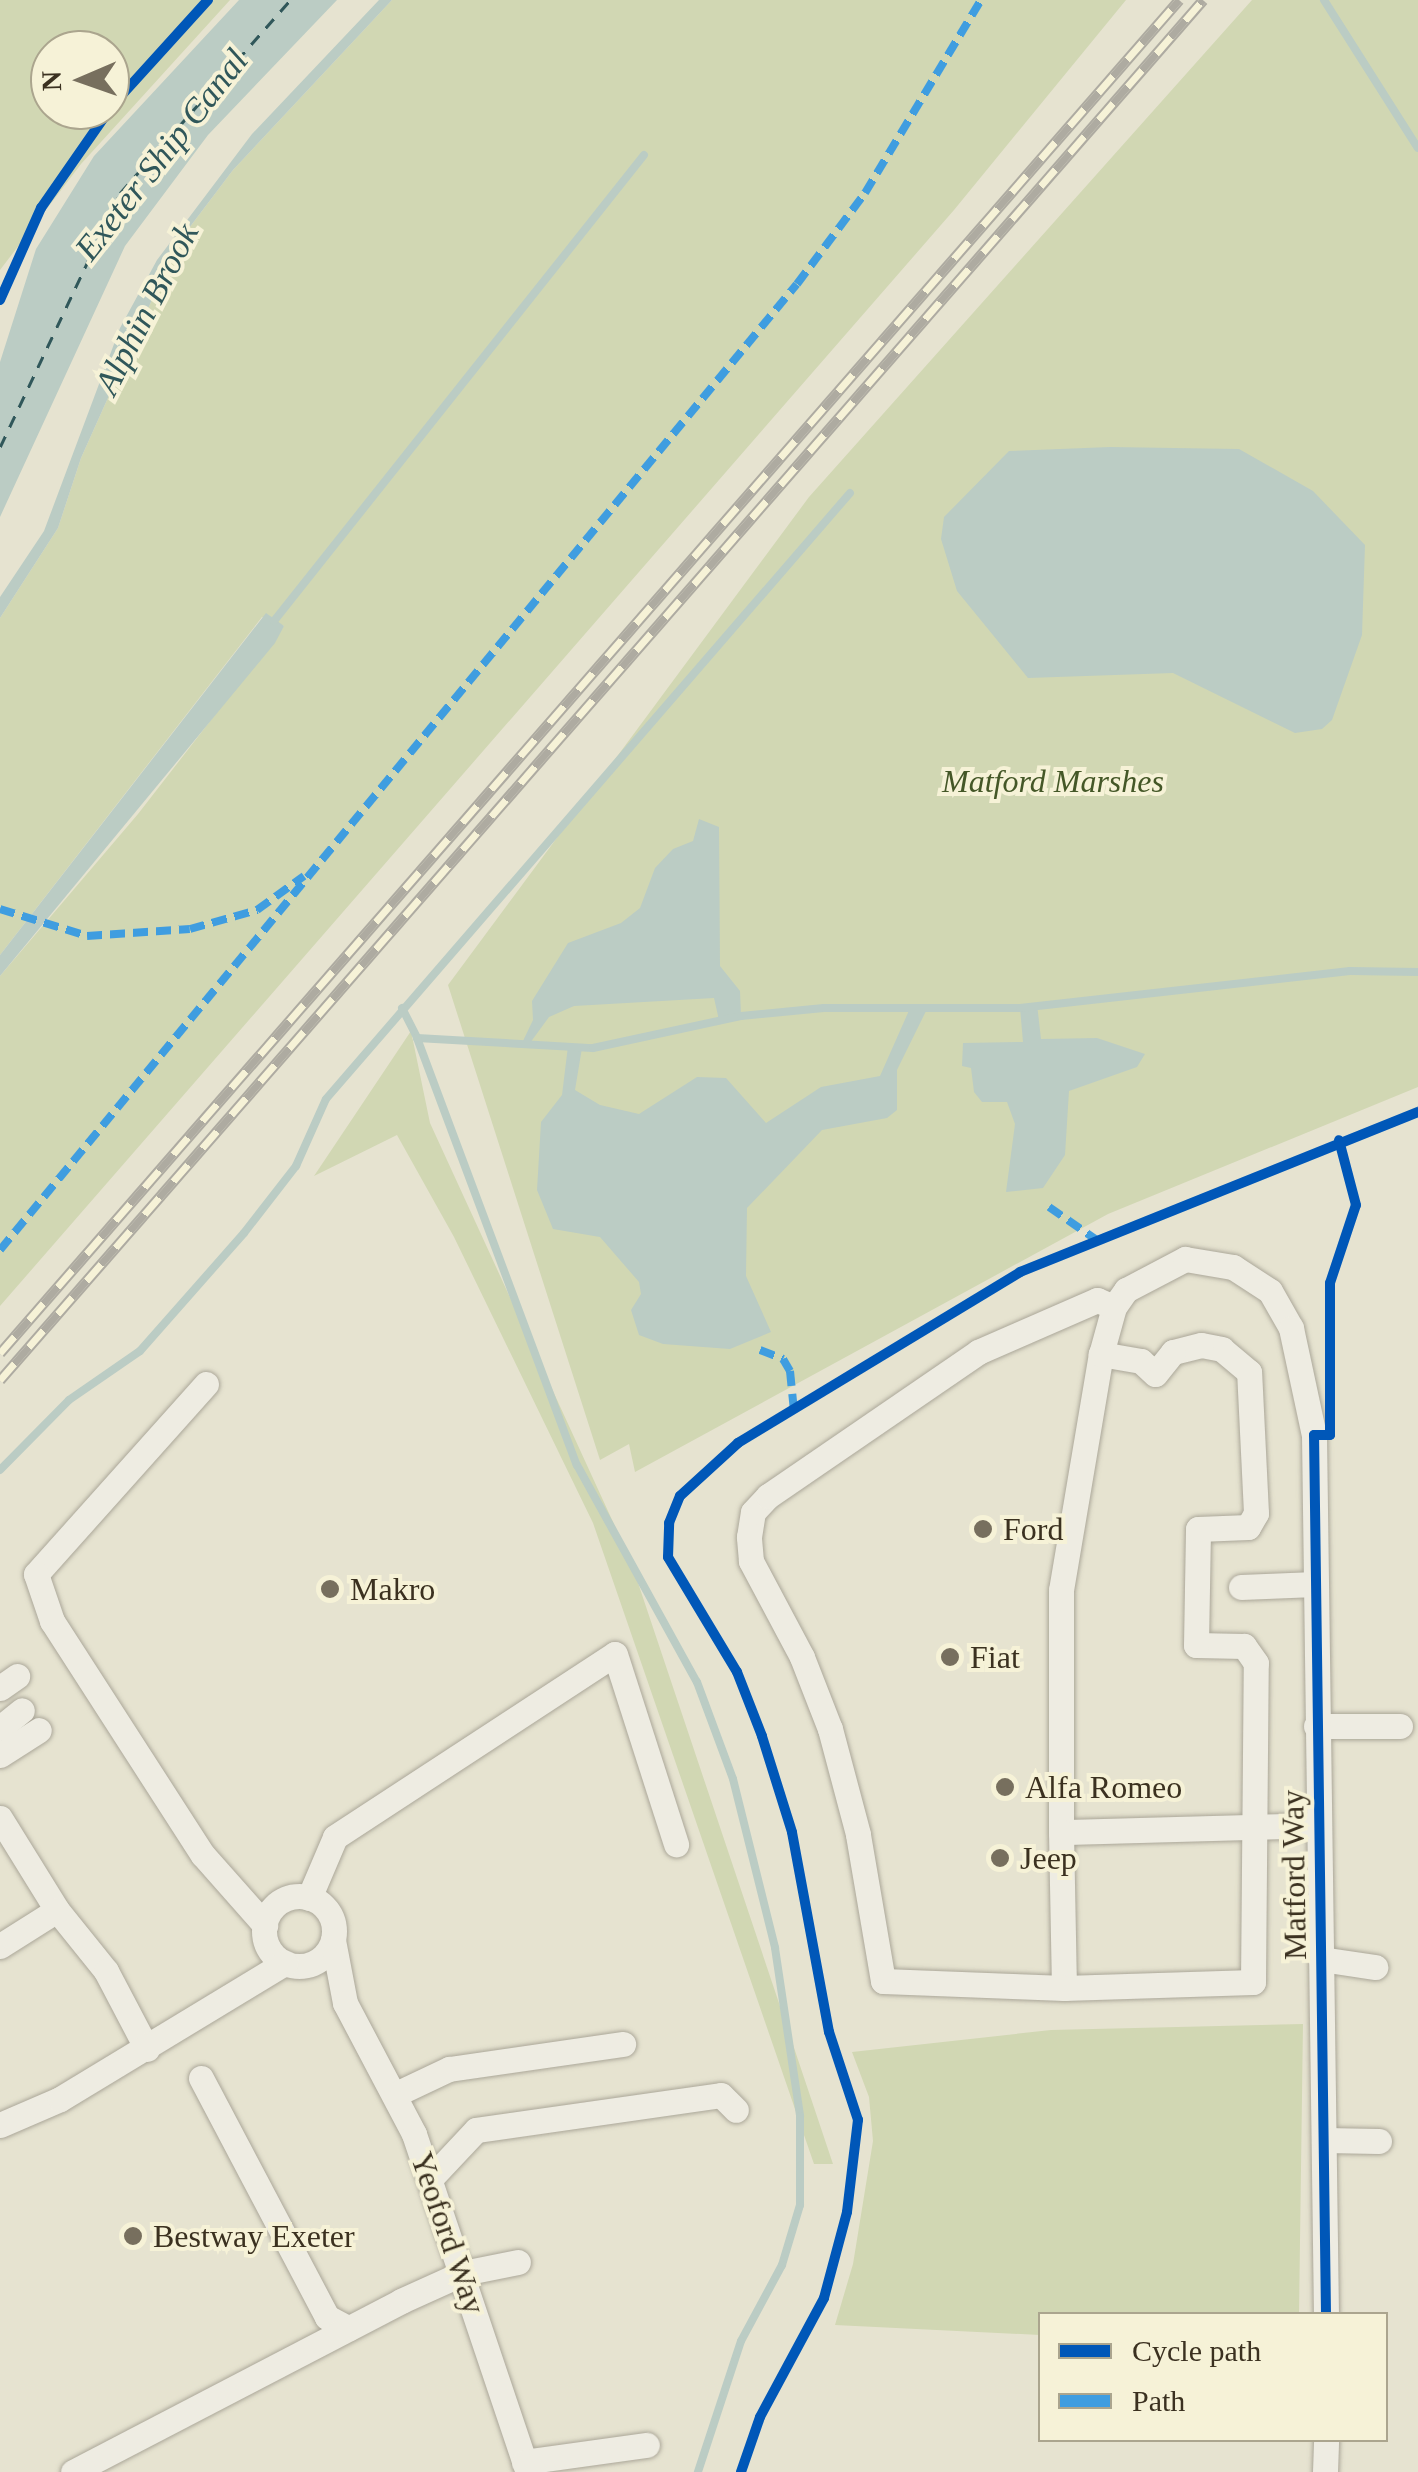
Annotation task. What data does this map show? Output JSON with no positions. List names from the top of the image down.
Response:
{
  "streets": {
    "street": ["Matford Way", "Yeoford Way"]
  },
  "water": ["Exeter Ship Canal", "Alphin Brook"],
  "parks": ["Matford Marshes"],
  "places": [
    "Ford",
    "Makro",
    "Fiat",
    "Alfa Romeo",
    "Jeep",
    "Bestway Exeter"
  ],
  "legend": ["Cycle path", "Path"],
  "north": "left"
}
